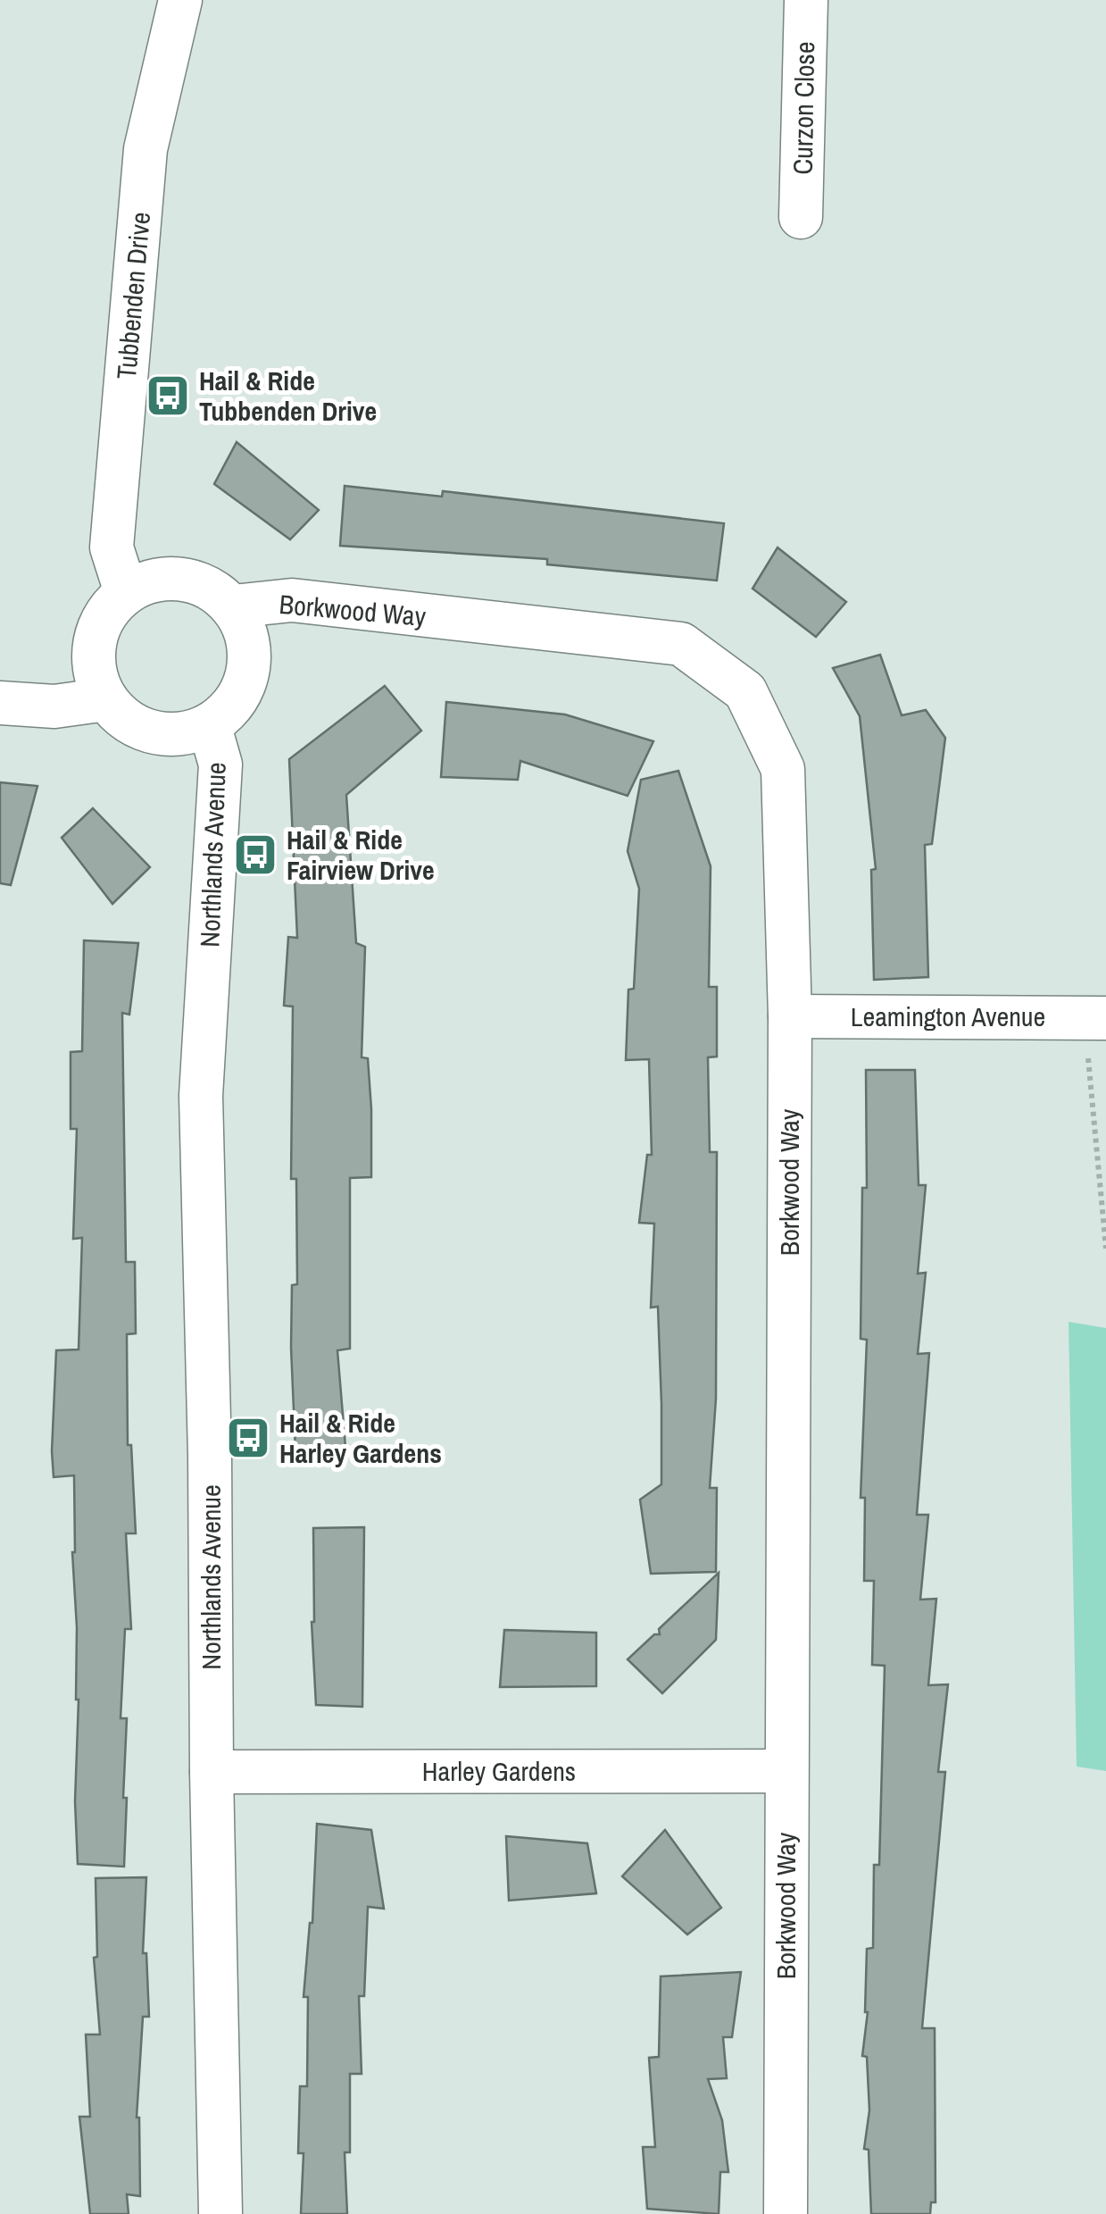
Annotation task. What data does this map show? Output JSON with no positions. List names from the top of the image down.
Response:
{
  "streets": {
    "street": [
      "Curzon Close",
      "Tubbenden Drive",
      "Borkwood Way",
      "Northlands Avenue",
      "Leamington Avenue",
      "Harley Gardens"
    ]
  },
  "crossings": [
    ["Tubbenden Drive", "Borkwood Way"],
    ["Tubbenden Drive", "Northlands Avenue"],
    ["Borkwood Way", "Northlands Avenue"],
    ["Borkwood Way", "Leamington Avenue"],
    ["Borkwood Way", "Harley Gardens"],
    ["Northlands Avenue", "Harley Gardens"]
  ],
  "places": {
    "bus stop": ["Hail & Ride Tubbenden Drive", "Hail & Ride Fairview Drive", "Hail & Ride Harley Gardens"]
  }
}
